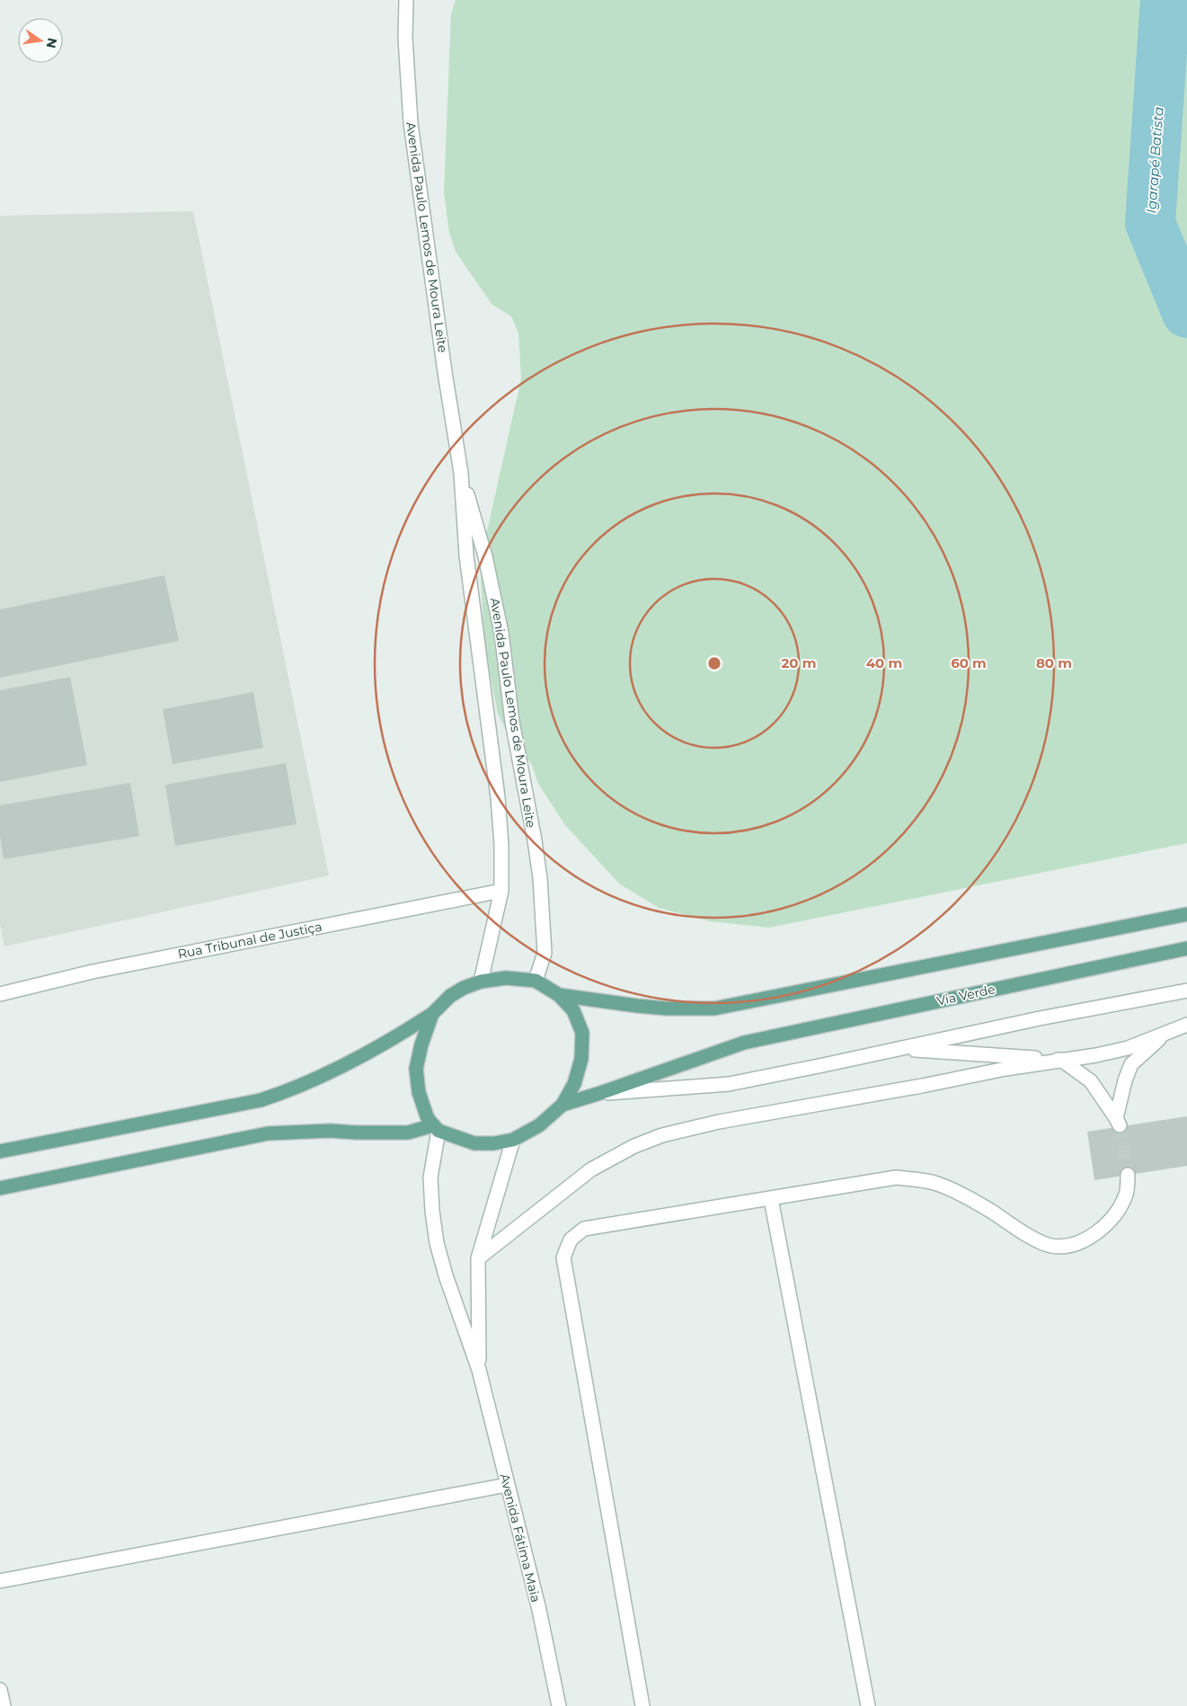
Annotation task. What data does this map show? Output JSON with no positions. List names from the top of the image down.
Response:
{
  "streets": {
    "main road": ["Via Verde"],
    "street": ["Avenida Paulo Lemos de Moura Leite", "Rua Tribunal de Justiça", "Avenida Fátima Maia"]
  },
  "crossings": [
    ["Avenida Paulo Lemos de Moura Leite", "Rua Tribunal de Justiça"]
  ],
  "water": ["Igarapé Batista"],
  "north": "right",
  "rings": [
    "20 m",
    "40 m",
    "60 m",
    "80 m"
  ]
}
